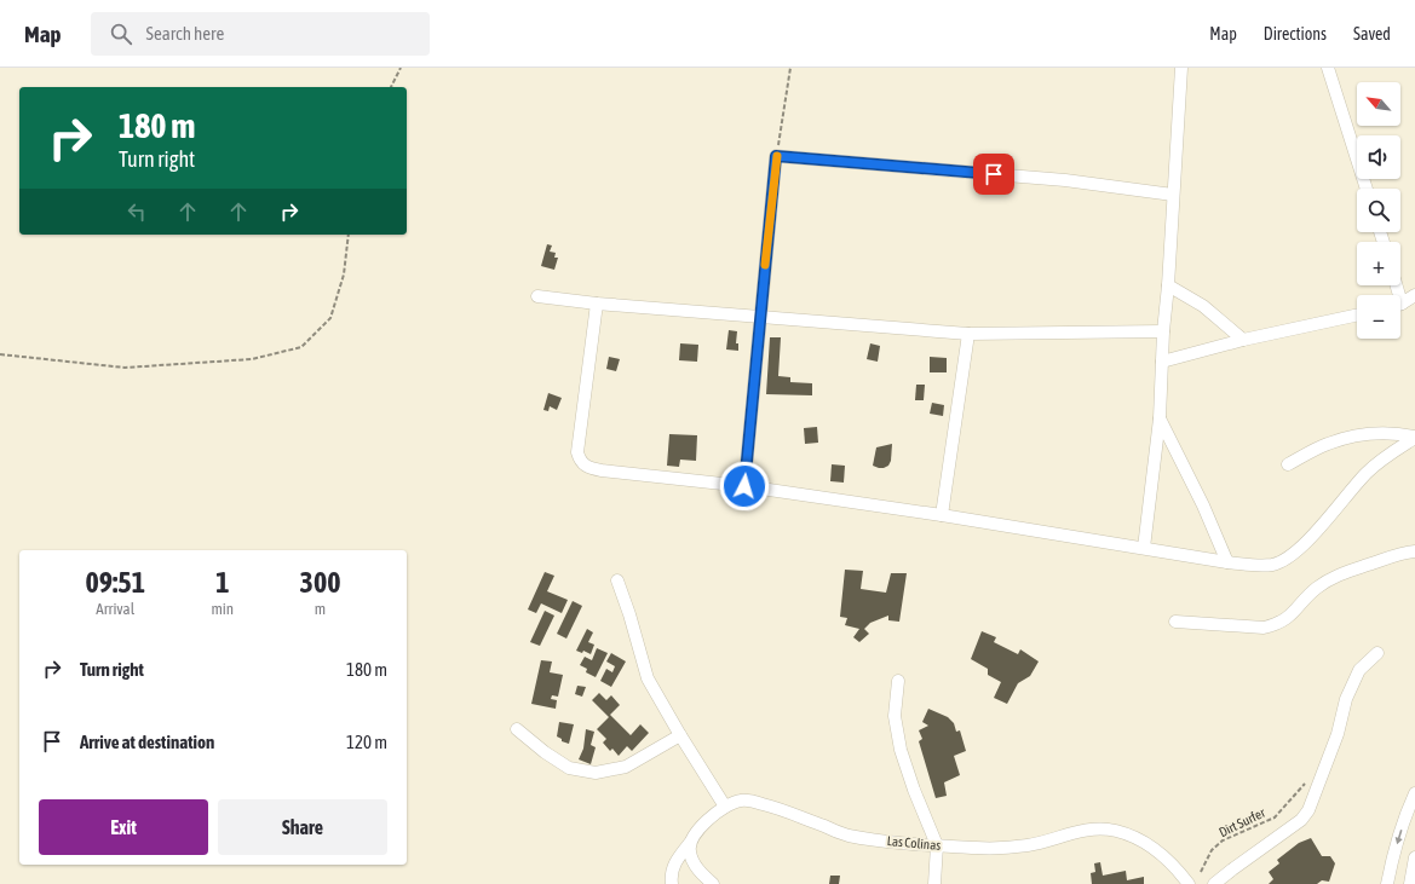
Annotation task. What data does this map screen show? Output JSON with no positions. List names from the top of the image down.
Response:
{
  "streets": {
    "street": ["Las Colinas"],
    "path": ["Dirt Surfer"]
  },
  "north": "top left",
  "page": {
    "header": "Map",
    "search": "Search here",
    "nav": ["Map", "Directions", "Saved"],
    "map_buttons": ["+", "−"],
    "turn": ["180 m", "Turn right"],
    "eta": [
      "09:51",
      "Arrival",
      "1",
      "min",
      "300",
      "m"
    ],
    "list": [
      {
        "name": "Turn right",
        "value": "180 m"
      },
      {
        "name": "Arrive at destination",
        "value": "120 m"
      }
    ],
    "buttons": ["Exit", "Share"]
  }
}
